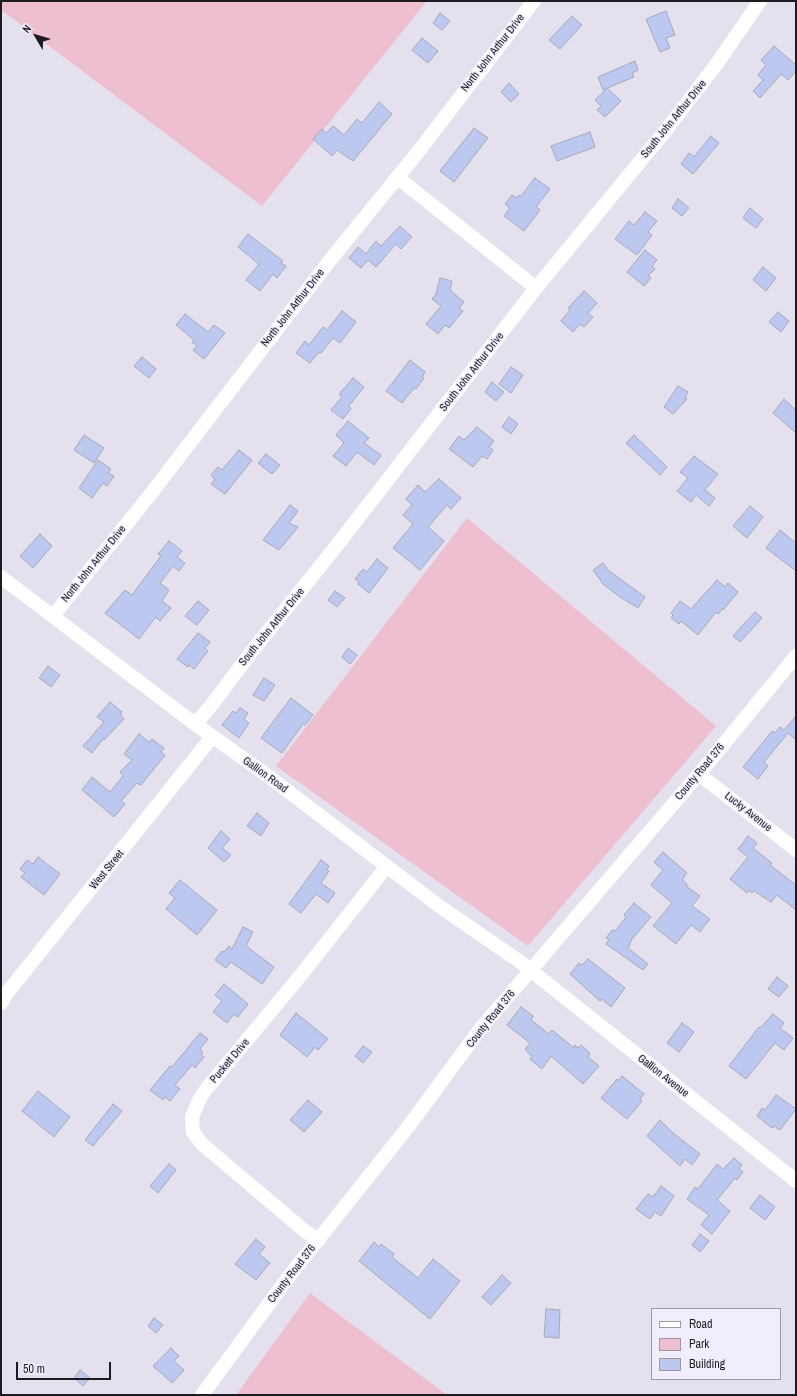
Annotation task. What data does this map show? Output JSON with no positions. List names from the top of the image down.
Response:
{
  "streets": {
    "street": [
      "North John Arthur Drive",
      "South John Arthur Drive",
      "County Road 376",
      "Gallion Road",
      "Lucky Avenue",
      "West Street",
      "Puckett Drive",
      "Gallion Avenue"
    ]
  },
  "crossings": [
    ["North John Arthur Drive", "Gallion Road"],
    ["South John Arthur Drive", "Gallion Road"],
    ["County Road 376", "Gallion Road"],
    ["County Road 376", "Lucky Avenue"],
    ["County Road 376", "Puckett Drive"],
    ["County Road 376", "Gallion Avenue"],
    ["Gallion Road", "West Street"],
    ["Gallion Road", "Puckett Drive"],
    ["Gallion Road", "Gallion Avenue"]
  ],
  "legend": ["Road", "Park", "Building"],
  "scale_bar": "50 m",
  "north": "top left"
}
